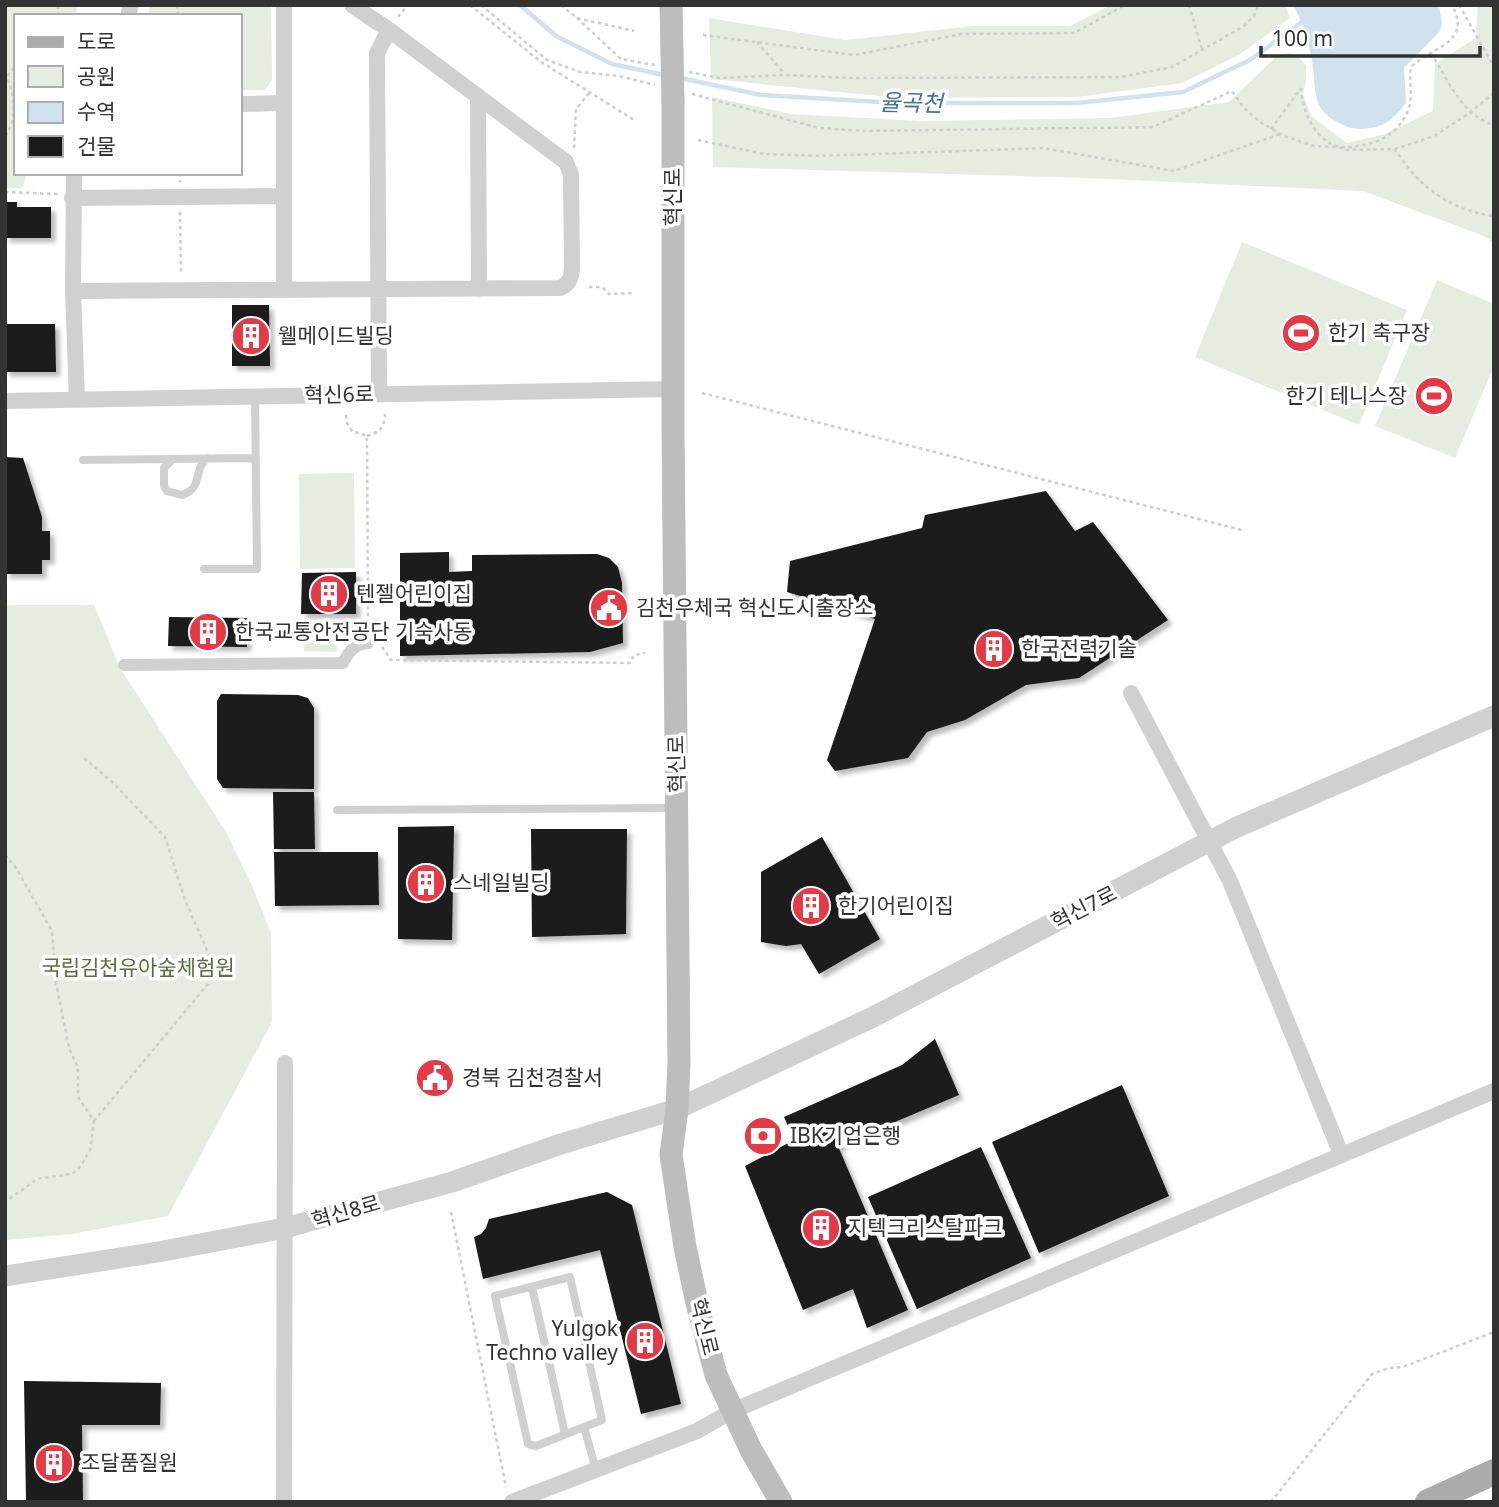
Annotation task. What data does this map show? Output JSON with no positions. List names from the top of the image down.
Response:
{
  "streets": {
    "main road": ["혁신로"],
    "street": ["혁신6로", "혁신7로", "혁신8로"]
  },
  "crossings": [
    ["혁신로", "혁신6로"],
    ["혁신로", "혁신7로"],
    ["혁신로", "혁신8로"],
    ["혁신7로", "혁신8로"]
  ],
  "water": ["율곡천"],
  "parks": ["국립김천유아숲체험원"],
  "places": {
    "sports": ["한기 축구장", "한기 테니스장"],
    "building": [
      "웰메이드빌딩",
      "텐젤어린이집",
      "한국교통안전공단 기숙사동",
      "한국전력기술",
      "스네일빌딩",
      "한기어린이집",
      "지텍크리스탈파크",
      "Yulgok Techno valley",
      "조달품질원"
    ],
    "public building": ["김천우체국 혁신도시출장소", "경북 김천경찰서"],
    "bank": ["IBK기업은행"]
  },
  "legend": [
    "도로",
    "공원",
    "수역",
    "건물"
  ],
  "scale_bar": "100 m"
}
